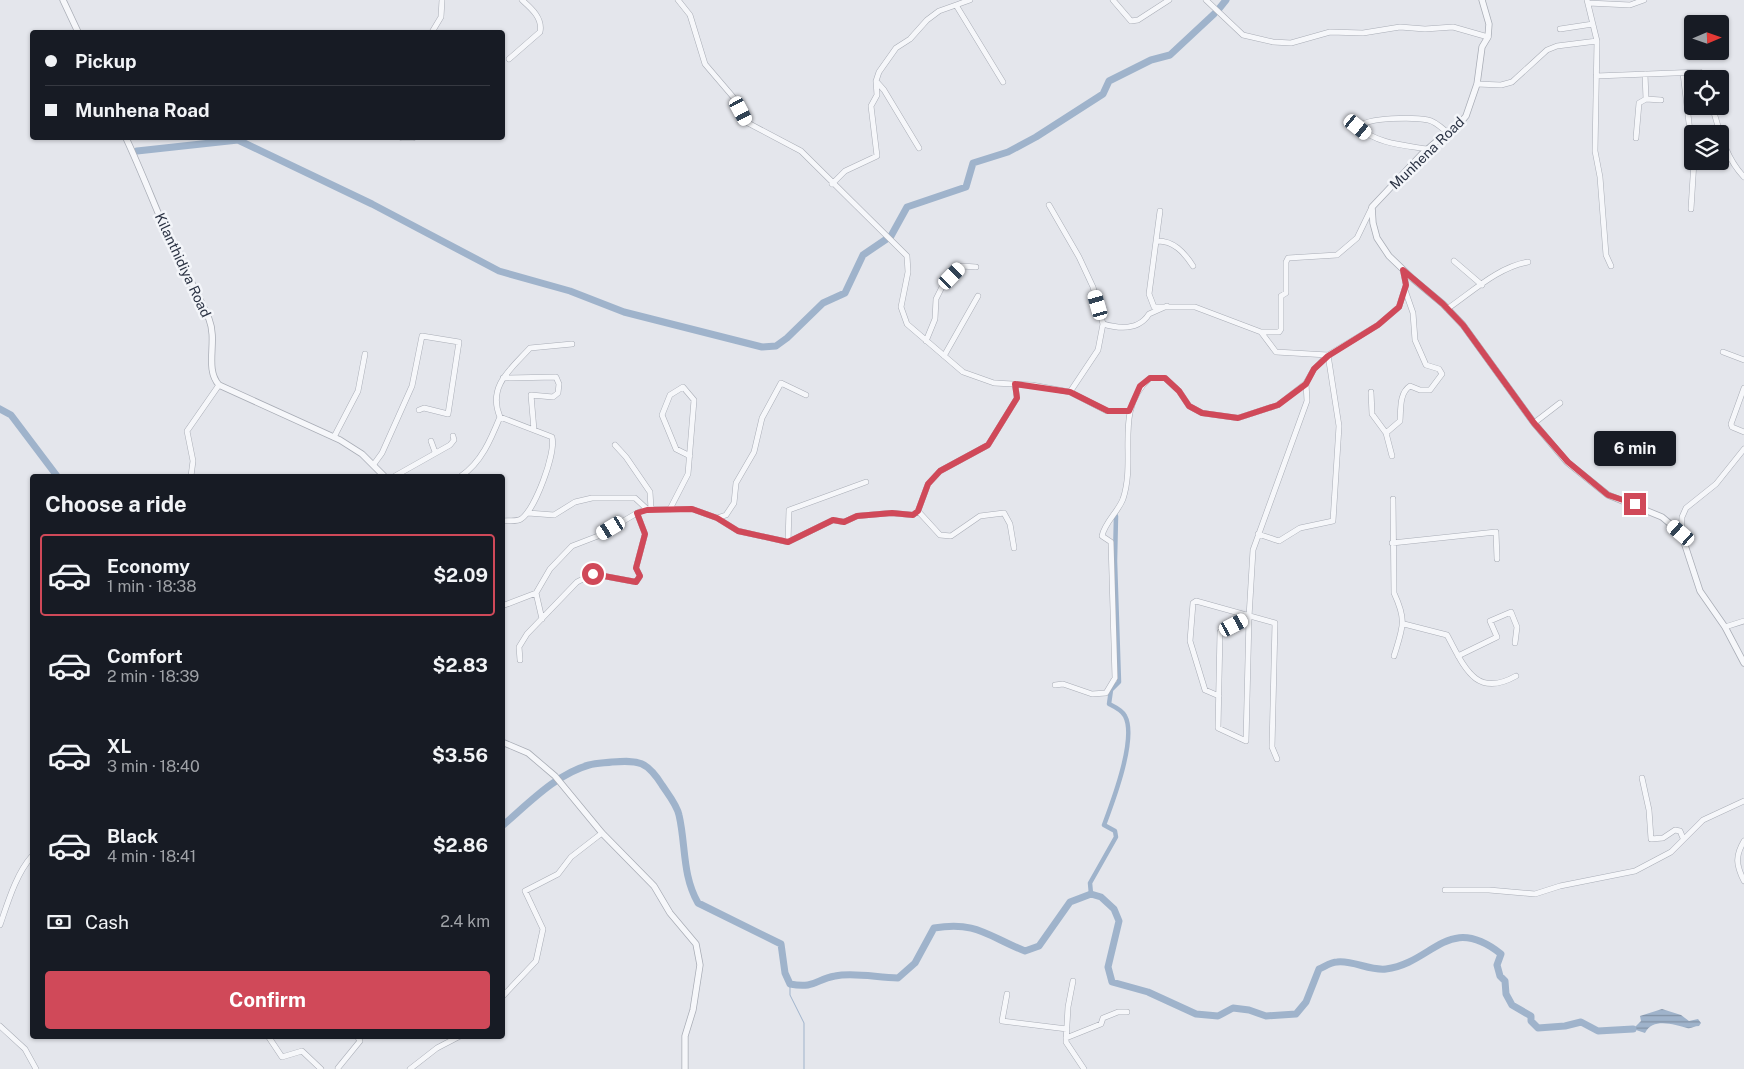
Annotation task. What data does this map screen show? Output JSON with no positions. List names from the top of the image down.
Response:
{
  "streets": {
    "street": ["Munhena Road", "Kilanthidiya Road"]
  },
  "north": "right",
  "page": {
    "banner": ["Pickup", "Munhena Road"],
    "bubble": "6 min",
    "heading": "Choose a ride",
    "list": [
      {
        "name": "Economy",
        "note": "1 min · 18:38",
        "value": "$2.09"
      },
      {
        "name": "Comfort",
        "note": "2 min · 18:39",
        "value": "$2.83"
      },
      {
        "name": "XL",
        "note": "3 min · 18:40",
        "value": "$3.56"
      },
      {
        "name": "Black",
        "note": "4 min · 18:41",
        "value": "$2.86"
      }
    ],
    "pay": ["Cash", "2.4 km"],
    "buttons": "Confirm"
  }
}
